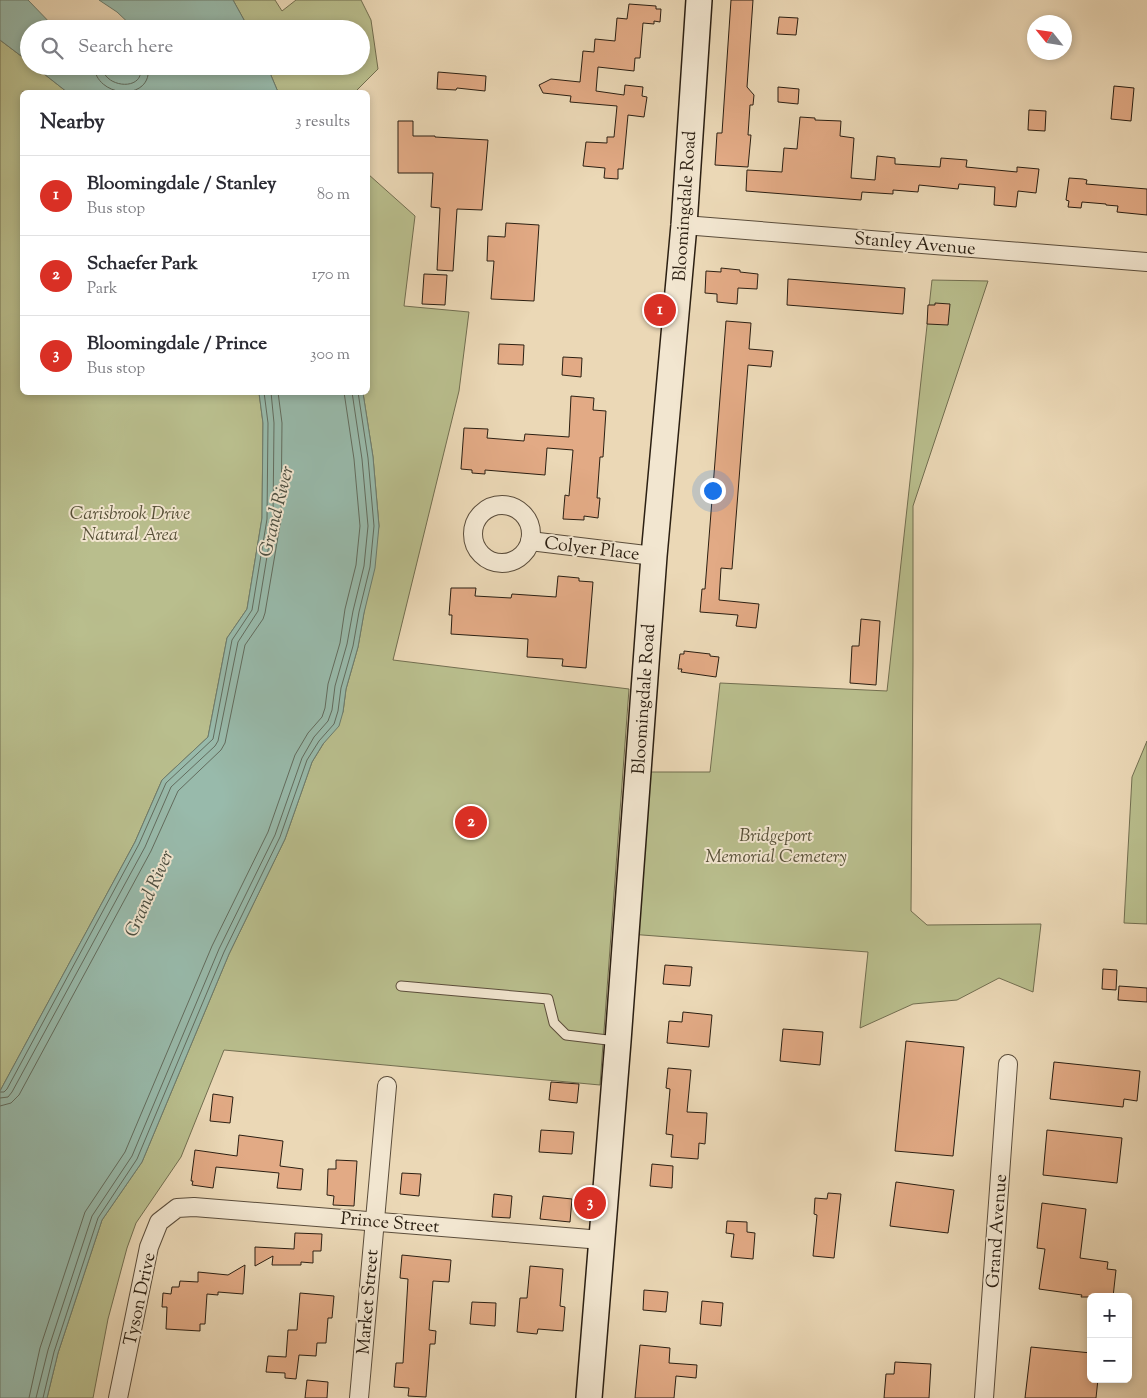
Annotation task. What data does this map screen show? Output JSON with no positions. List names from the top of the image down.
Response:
{
  "streets": {
    "main road": ["Bloomingdale Road"],
    "street": [
      "Stanley Avenue",
      "Colyer Place",
      "Prince Street",
      "Grand Avenue",
      "Tyson Drive",
      "Market Street"
    ]
  },
  "crossings": [
    ["Bloomingdale Road", "Stanley Avenue"],
    ["Bloomingdale Road", "Colyer Place"],
    ["Bloomingdale Road", "Prince Street"],
    ["Prince Street", "Tyson Drive"],
    ["Prince Street", "Market Street"]
  ],
  "water": ["Grand River"],
  "parks": ["Carisbrook Drive Natural Area", "Bridgeport Memorial Cemetery"],
  "north": "top left",
  "page": {
    "search": "Search here",
    "heading": ["Nearby", "3 results"],
    "list": [
      {
        "mark": "1",
        "name": "Bloomingdale / Stanley",
        "note": "Bus stop",
        "value": "80 m"
      },
      {
        "mark": "2",
        "name": "Schaefer Park",
        "note": "Park",
        "value": "170 m"
      },
      {
        "mark": "3",
        "name": "Bloomingdale / Prince",
        "note": "Bus stop",
        "value": "300 m"
      }
    ],
    "pins": ["1", "2", "3"],
    "map_buttons": ["+", "−"]
  }
}
